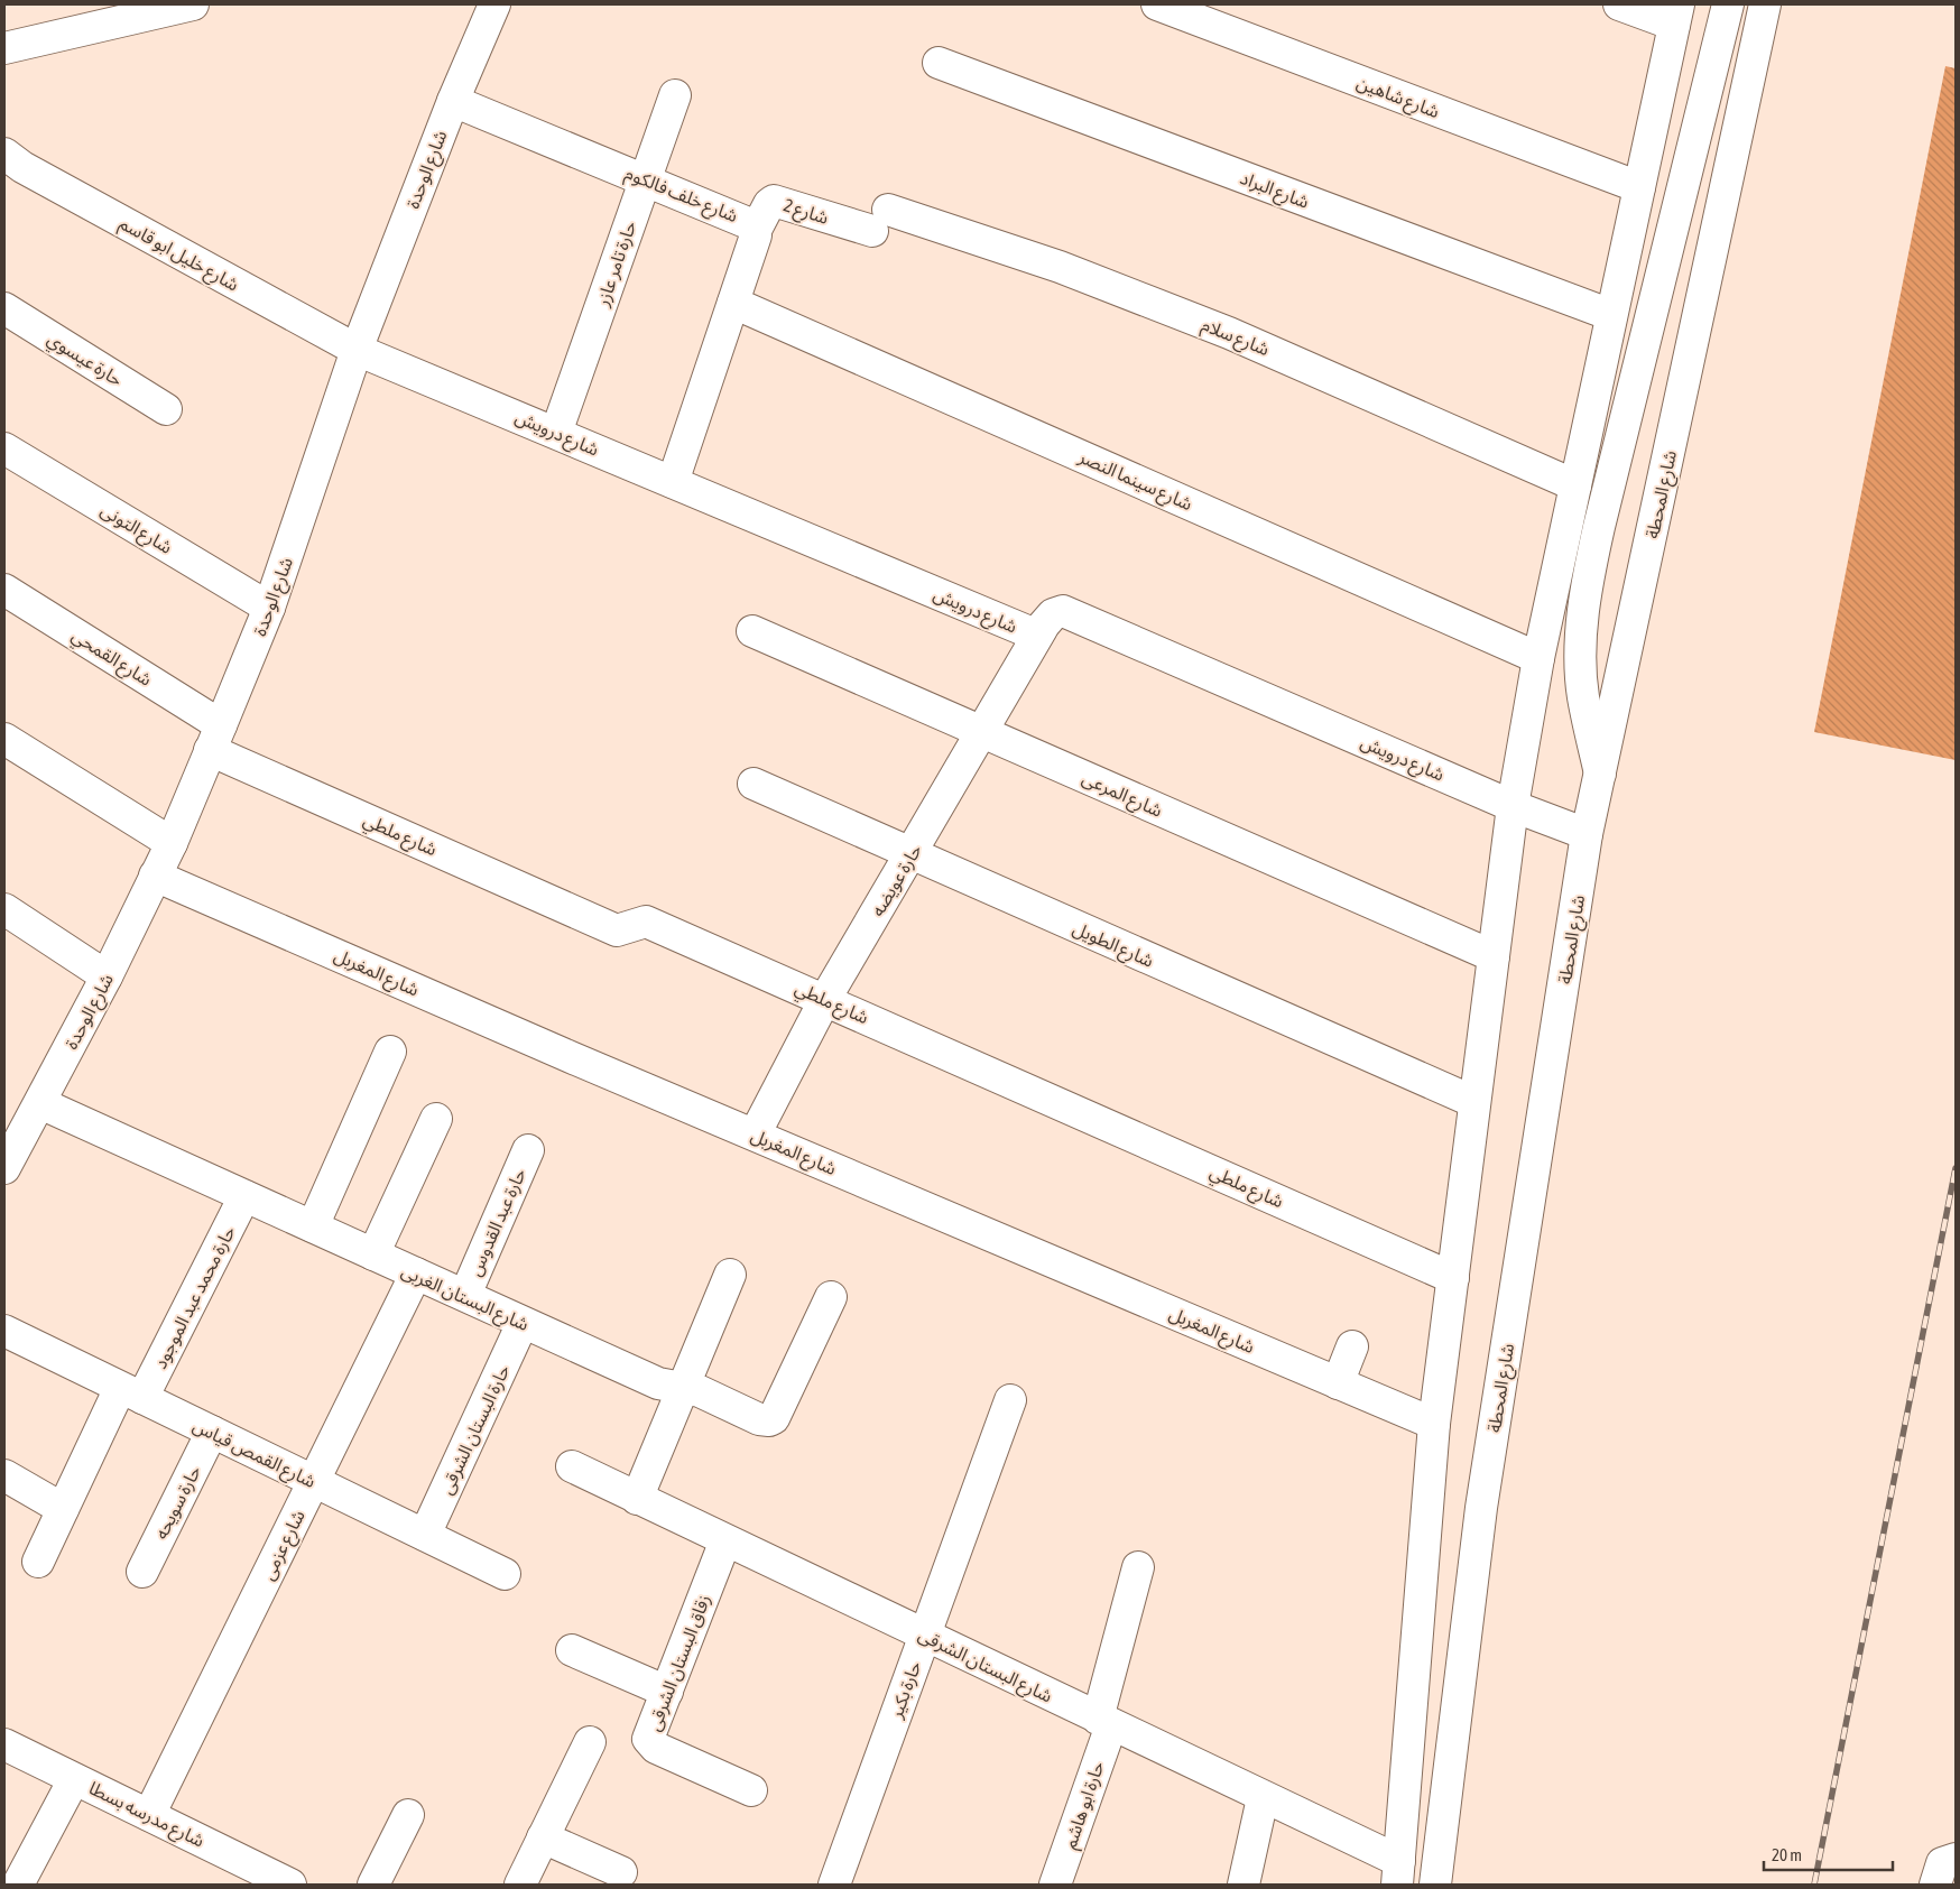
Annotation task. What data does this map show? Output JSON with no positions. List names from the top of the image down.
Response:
{
  "streets": {
    "street": [
      "شارع شاهين",
      "شارع الوحدة",
      "شارع البراد",
      "شارع خلف فالكوم",
      "شارع 2",
      "شارع خليل ابو قاسم",
      "حارة تامر عازر",
      "شارع سلام",
      "حارة عيسوي",
      "شارع درويش",
      "شارع سينما النصر",
      "شارع المحطة",
      "شارع التونى",
      "شارع القمحي",
      "شارع المرعى",
      "شارع ملطي",
      "حارة عويضه",
      "شارع الطويل",
      "شارع المغربل",
      "حارة عبد القدوس",
      "حارة محمد عبد الموجود",
      "شارع البستان الغربى",
      "حارة البستان الشرقى",
      "شارع القمص قياس",
      "حارة سويحه",
      "شارع عزمى",
      "زقاق البستان الشرقى",
      "شارع البستان الشرقى",
      "حارة بكير",
      "حارة ابو هاشم",
      "شارع مدرسه بسطا"
    ]
  },
  "crossings": [
    ["شارع الوحدة", "شارع خلف فالكوم"],
    ["شارع الوحدة", "شارع خليل ابو قاسم"],
    ["شارع الوحدة", "شارع درويش"],
    ["شارع الوحدة", "شارع التونى"],
    ["شارع الوحدة", "شارع القمحي"],
    ["شارع الوحدة", "شارع ملطي"],
    ["شارع الوحدة", "شارع المغربل"],
    ["شارع الوحدة", "شارع البستان الغربى"],
    ["شارع خلف فالكوم", "شارع 2"],
    ["شارع خلف فالكوم", "حارة تامر عازر"],
    ["شارع خلف فالكوم", "شارع درويش"],
    ["شارع خلف فالكوم", "شارع سينما النصر"],
    ["شارع 2", "شارع سلام"],
    ["شارع خليل ابو قاسم", "شارع درويش"],
    ["حارة تامر عازر", "شارع درويش"],
    ["شارع درويش", "شارع المحطة"],
    ["شارع درويش", "حارة عويضه"],
    ["شارع القمحي", "شارع ملطي"],
    ["شارع المرعى", "حارة عويضه"],
    ["شارع ملطي", "حارة عويضه"],
    ["حارة عويضه", "شارع الطويل"],
    ["حارة عويضه", "شارع المغربل"],
    ["حارة عبد القدوس", "شارع البستان الغربى"],
    ["حارة محمد عبد الموجود", "شارع البستان الغربى"],
    ["حارة محمد عبد الموجود", "شارع القمص قياس"],
    ["شارع البستان الغربى", "حارة البستان الشرقى"],
    ["شارع البستان الغربى", "شارع عزمى"],
    ["حارة البستان الشرقى", "شارع القمص قياس"],
    ["شارع القمص قياس", "حارة سويحه"],
    ["شارع القمص قياس", "شارع عزمى"],
    ["شارع عزمى", "شارع مدرسه بسطا"],
    ["زقاق البستان الشرقى", "شارع البستان الشرقى"],
    ["شارع البستان الشرقى", "حارة بكير"],
    ["شارع البستان الشرقى", "حارة ابو هاشم"]
  ],
  "scale_bar": "20 m"
}
